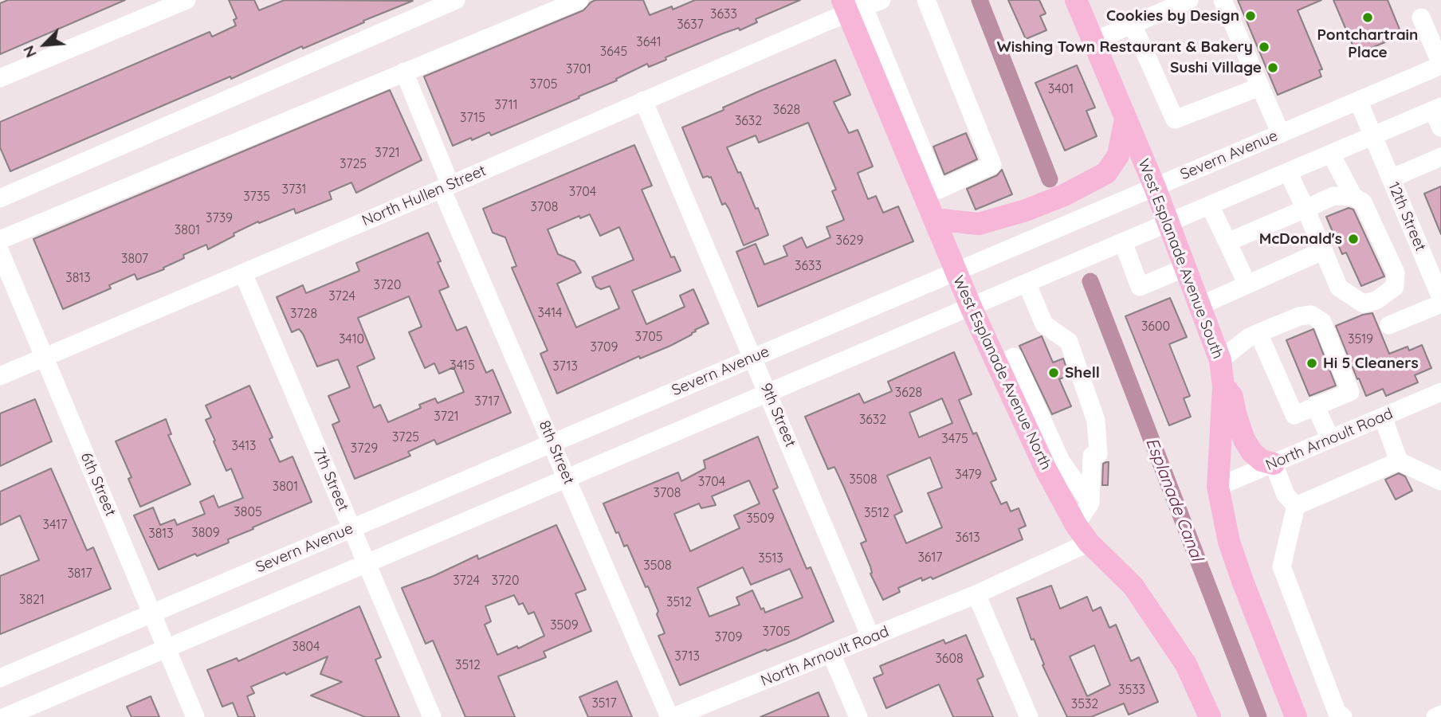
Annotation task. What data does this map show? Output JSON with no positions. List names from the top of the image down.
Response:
{
  "streets": {
    "main road": ["West Esplanade Avenue South", "West Esplanade Avenue North"],
    "street": [
      "Severn Avenue",
      "North Hullen Street",
      "12th Street",
      "9th Street",
      "North Arnoult Road",
      "8th Street",
      "7th Street",
      "6th Street"
    ]
  },
  "crossings": [
    ["Severn Avenue", "12th Street"],
    ["Severn Avenue", "West Esplanade Avenue South"],
    ["Severn Avenue", "West Esplanade Avenue North"],
    ["Severn Avenue", "9th Street"],
    ["Severn Avenue", "8th Street"],
    ["Severn Avenue", "7th Street"],
    ["Severn Avenue", "6th Street"],
    ["North Hullen Street", "West Esplanade Avenue North"],
    ["North Hullen Street", "9th Street"],
    ["North Hullen Street", "8th Street"],
    ["North Hullen Street", "7th Street"],
    ["North Hullen Street", "6th Street"],
    ["West Esplanade Avenue South", "North Arnoult Road"],
    ["West Esplanade Avenue North", "North Arnoult Road"],
    ["9th Street", "North Arnoult Road"],
    ["North Arnoult Road", "8th Street"]
  ],
  "water": ["Esplanade Canal"],
  "places": [
    "Cookies by Design",
    "Pontchartrain Place",
    "Wishing Town Restaurant & Bakery",
    "Sushi Village",
    "McDonald's",
    "Hi 5 Cleaners",
    "Shell"
  ],
  "house_numbers": [
    "3633",
    "3637",
    "3641",
    "3645",
    "3701",
    "3705",
    "3401",
    "3711",
    "3628",
    "3715",
    "3632",
    "3721",
    "3725",
    "3731",
    "3704",
    "3735",
    "3708",
    "3739",
    "3801",
    "3629",
    "3807",
    "3633",
    "3813",
    "3720",
    "3724",
    "3414",
    "3728",
    "3600",
    "3705",
    "3410",
    "3519",
    "3709",
    "3415",
    "3713",
    "3628",
    "3717",
    "3721",
    "3632",
    "3725",
    "3475",
    "3413",
    "3729",
    "3479",
    "3508",
    "3704",
    "3801",
    "3708",
    "3805",
    "3512",
    "3509",
    "3417",
    "3809",
    "3813",
    "3613",
    "3617",
    "3513",
    "3508",
    "3817",
    "3724",
    "3720",
    "3821",
    "3512",
    "3509",
    "3705",
    "3709",
    "3804",
    "3713",
    "3608",
    "3512",
    "3533",
    "3517",
    "3532"
  ],
  "north": "bottom left"
}
